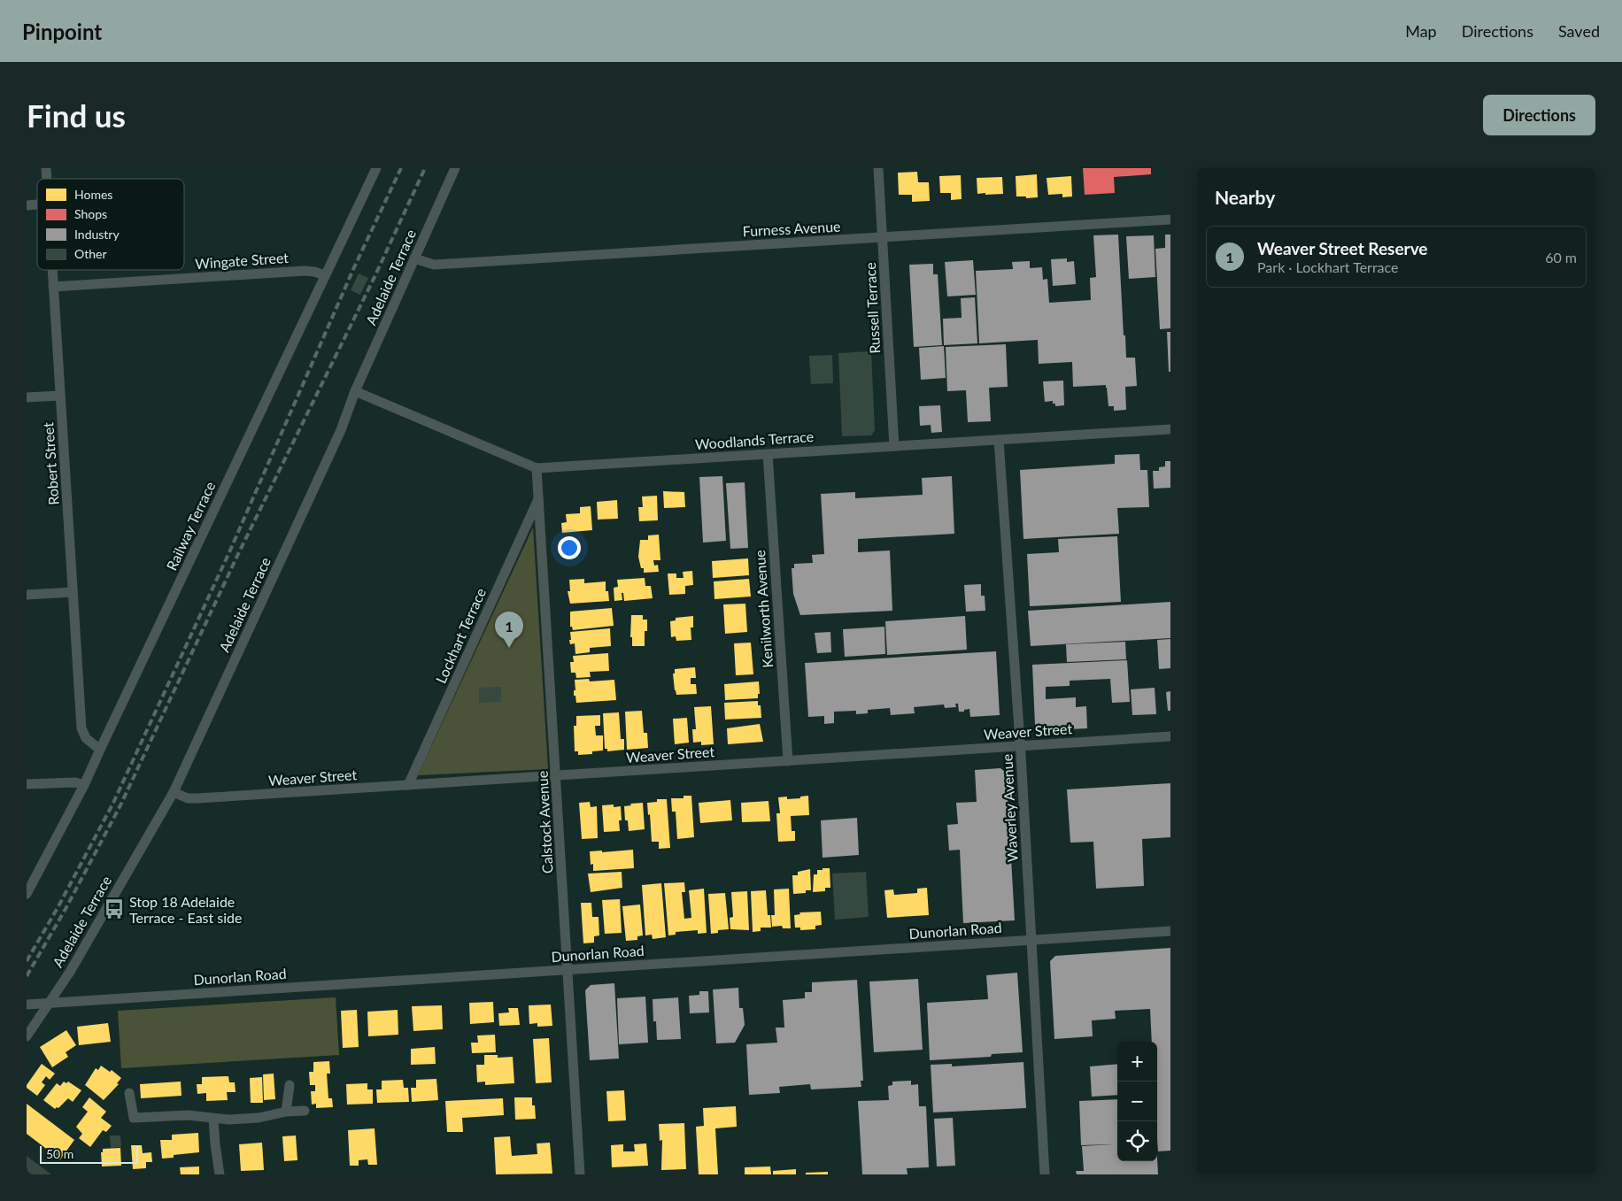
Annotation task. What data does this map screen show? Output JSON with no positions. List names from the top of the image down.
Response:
{
  "streets": {
    "street": [
      "Furness Avenue",
      "Wingate Street",
      "Adelaide Terrace",
      "Russell Terrace",
      "Woodlands Terrace",
      "Robert Street",
      "Railway Terrace",
      "Kenilworth Avenue",
      "Lockhart Terrace",
      "Weaver Street",
      "Waverley Avenue",
      "Calstock Avenue",
      "Dunorlan Road"
    ]
  },
  "crossings": [
    ["Furness Avenue", "Adelaide Terrace"],
    ["Furness Avenue", "Russell Terrace"],
    ["Wingate Street", "Robert Street"],
    ["Wingate Street", "Railway Terrace"],
    ["Adelaide Terrace", "Woodlands Terrace"],
    ["Adelaide Terrace", "Weaver Street"],
    ["Adelaide Terrace", "Dunorlan Road"],
    ["Russell Terrace", "Woodlands Terrace"],
    ["Woodlands Terrace", "Kenilworth Avenue"],
    ["Woodlands Terrace", "Waverley Avenue"],
    ["Woodlands Terrace", "Calstock Avenue"],
    ["Robert Street", "Railway Terrace"],
    ["Kenilworth Avenue", "Weaver Street"],
    ["Lockhart Terrace", "Weaver Street"],
    ["Lockhart Terrace", "Calstock Avenue"],
    ["Weaver Street", "Waverley Avenue"],
    ["Weaver Street", "Calstock Avenue"],
    ["Waverley Avenue", "Dunorlan Road"],
    ["Calstock Avenue", "Dunorlan Road"]
  ],
  "places": {
    "bus stop": ["Stop 18 Adelaide Terrace - East side"]
  },
  "legend": [
    "Homes",
    "Shops",
    "Industry",
    "Other"
  ],
  "scale_bar": "50 m",
  "page": {
    "header": "Pinpoint",
    "nav": ["Map", "Directions", "Saved"],
    "buttons": "Directions",
    "title": "Find us",
    "heading": "Nearby",
    "list": [
      {
        "mark": "1",
        "name": "Weaver Street Reserve",
        "note": "Park · Lockhart Terrace",
        "value": "60 m"
      }
    ],
    "pins": "1",
    "map_buttons": ["+", "−"],
    "scale": "50 m"
  }
}
